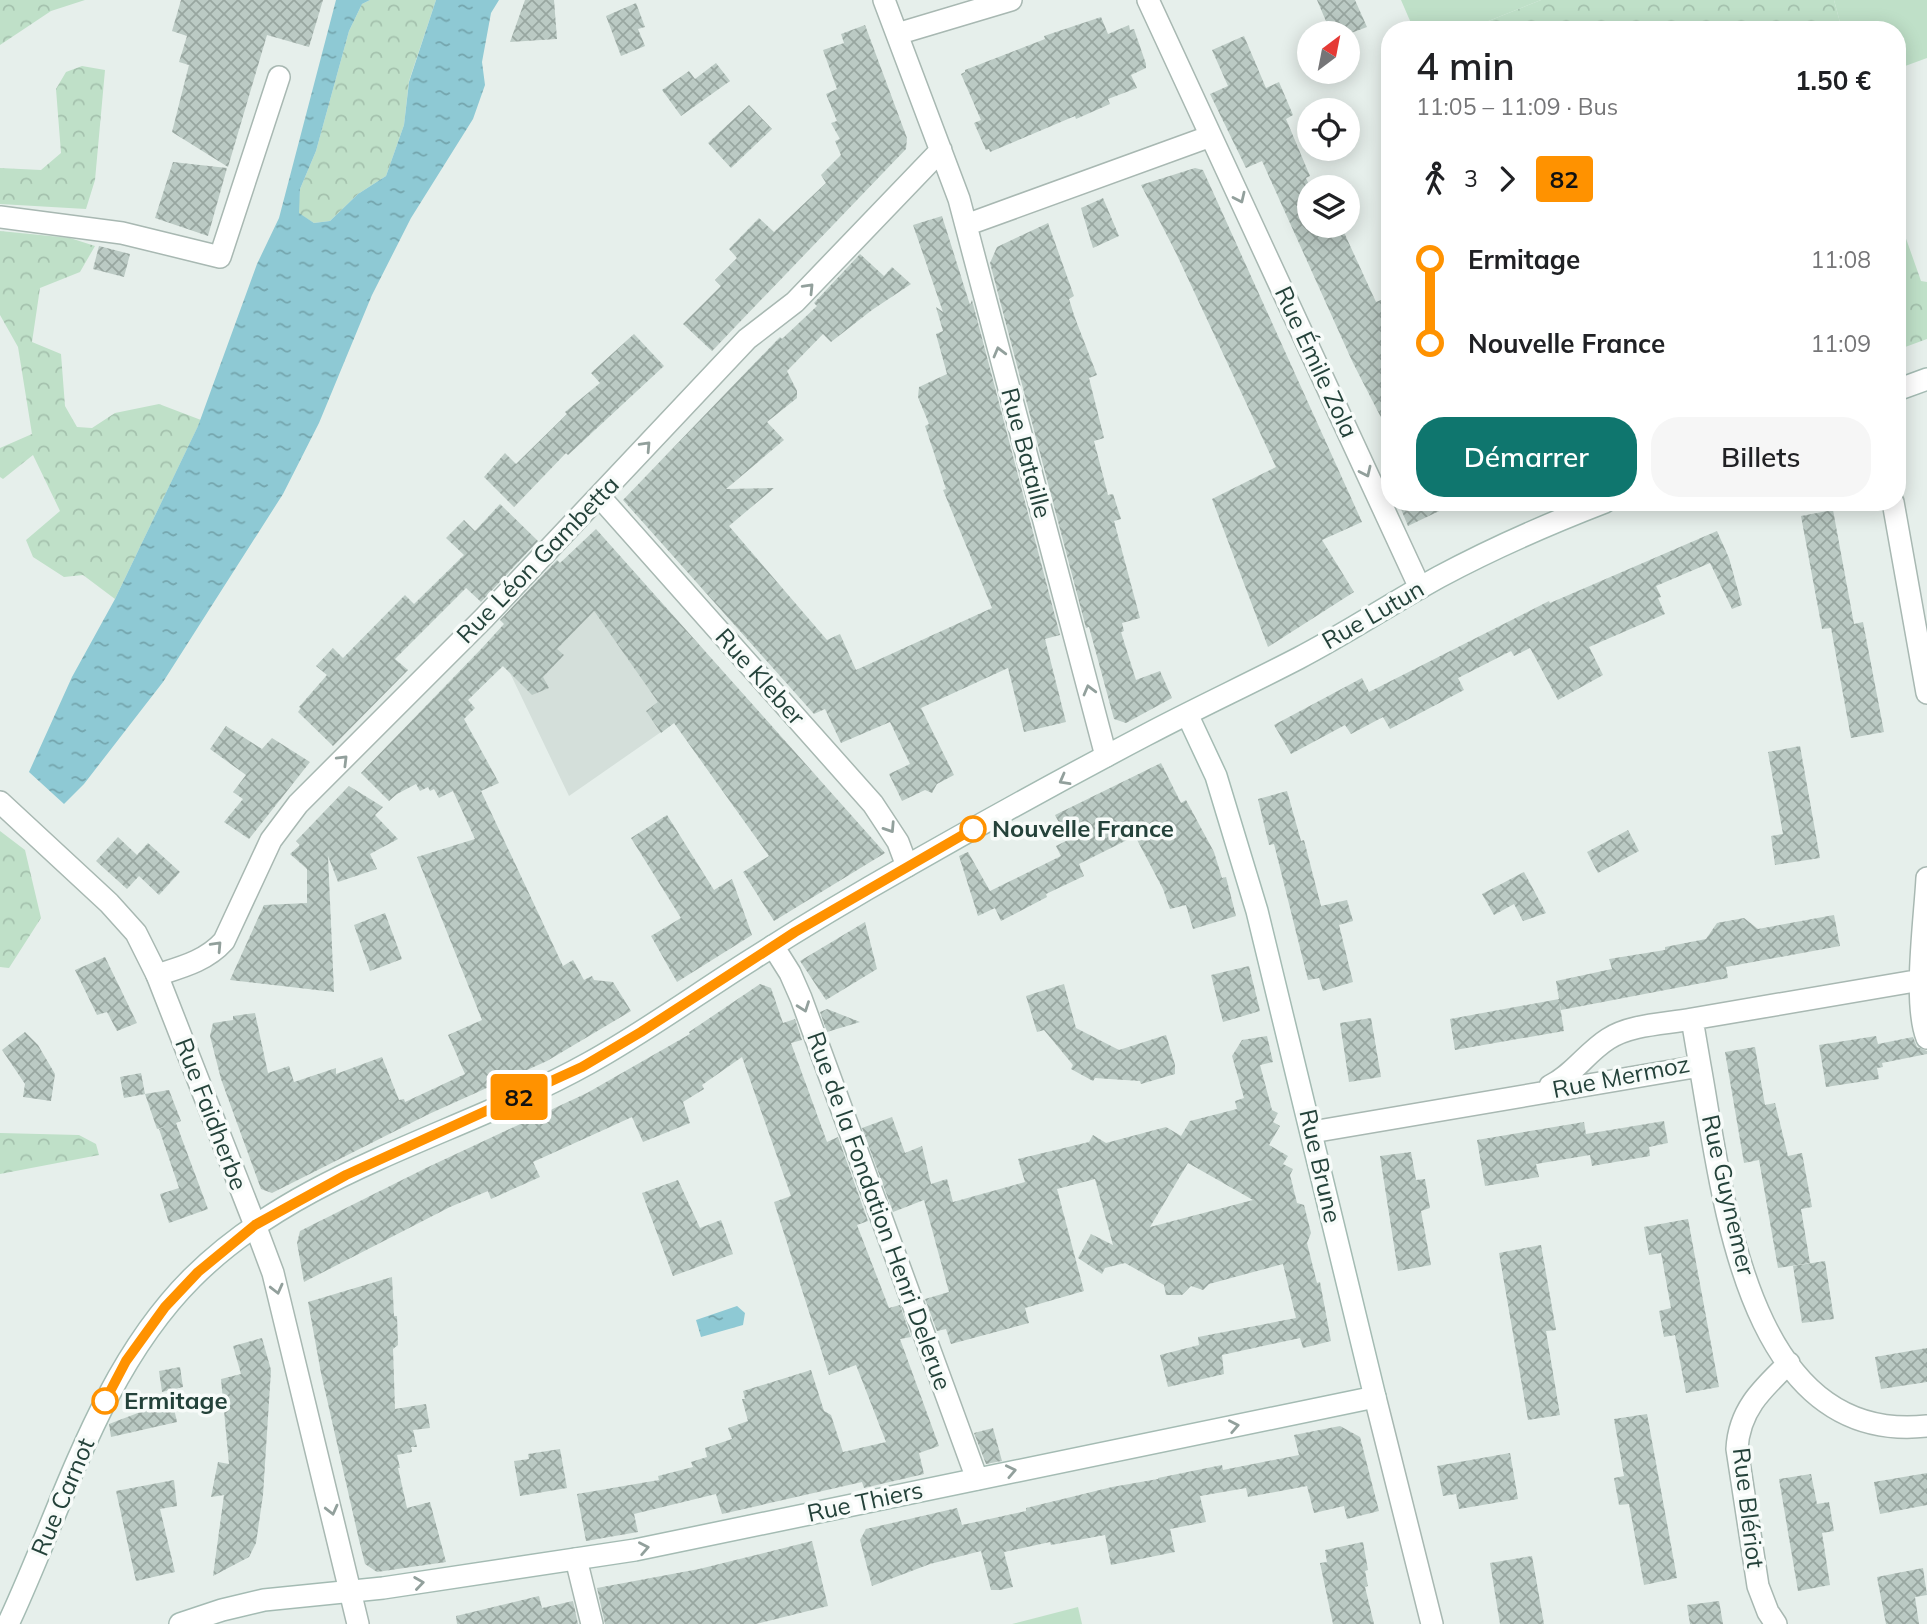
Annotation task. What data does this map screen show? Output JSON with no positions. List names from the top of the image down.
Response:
{
  "streets": {
    "street": [
      "Rue Émile Zola",
      "Rue Bataille",
      "Rue Léon Gambetta",
      "Rue Lutun",
      "Rue Kleber",
      "Rue Mermoz",
      "Rue Faidherbe",
      "Rue Brune",
      "Rue Guynemer",
      "Rue de la Fondation Henri Delerue",
      "Rue Carnot",
      "Rue Thiers",
      "Rue Blériot"
    ]
  },
  "crossings": [
    ["Rue Émile Zola", "Rue Lutun"],
    ["Rue Bataille", "Rue Léon Gambetta"],
    ["Rue Bataille", "Rue Carnot"],
    ["Rue Léon Gambetta", "Rue Kleber"],
    ["Rue Léon Gambetta", "Rue Faidherbe"],
    ["Rue Lutun", "Rue Brune"],
    ["Rue Lutun", "Rue Carnot"],
    ["Rue Kleber", "Rue Carnot"],
    ["Rue Mermoz", "Rue Brune"],
    ["Rue Mermoz", "Rue Guynemer"],
    ["Rue Faidherbe", "Rue Carnot"],
    ["Rue Faidherbe", "Rue Thiers"],
    ["Rue Brune", "Rue Thiers"],
    ["Rue Guynemer", "Rue Blériot"],
    ["Rue de la Fondation Henri Delerue", "Rue Carnot"],
    ["Rue de la Fondation Henri Delerue", "Rue Thiers"]
  ],
  "one_way": [
    "Rue Émile Zola",
    "Rue Bataille",
    "Rue Léon Gambetta",
    "Rue Kleber",
    "Rue Faidherbe",
    "Rue de la Fondation Henri Delerue",
    "Rue Thiers"
  ],
  "places": ["Nouvelle France", "Ermitage"],
  "lines": ["bus line 82"],
  "north": "top right",
  "page": {
    "on_map": "82",
    "heading": ["4 min", "11:05 – 11:09 · Bus", "1.50 €"],
    "legs": ["3", "82"],
    "list": [
      {
        "name": "Ermitage",
        "value": "11:08"
      },
      {
        "name": "Nouvelle France",
        "value": "11:09"
      }
    ],
    "buttons": ["Démarrer", "Billets"]
  }
}
